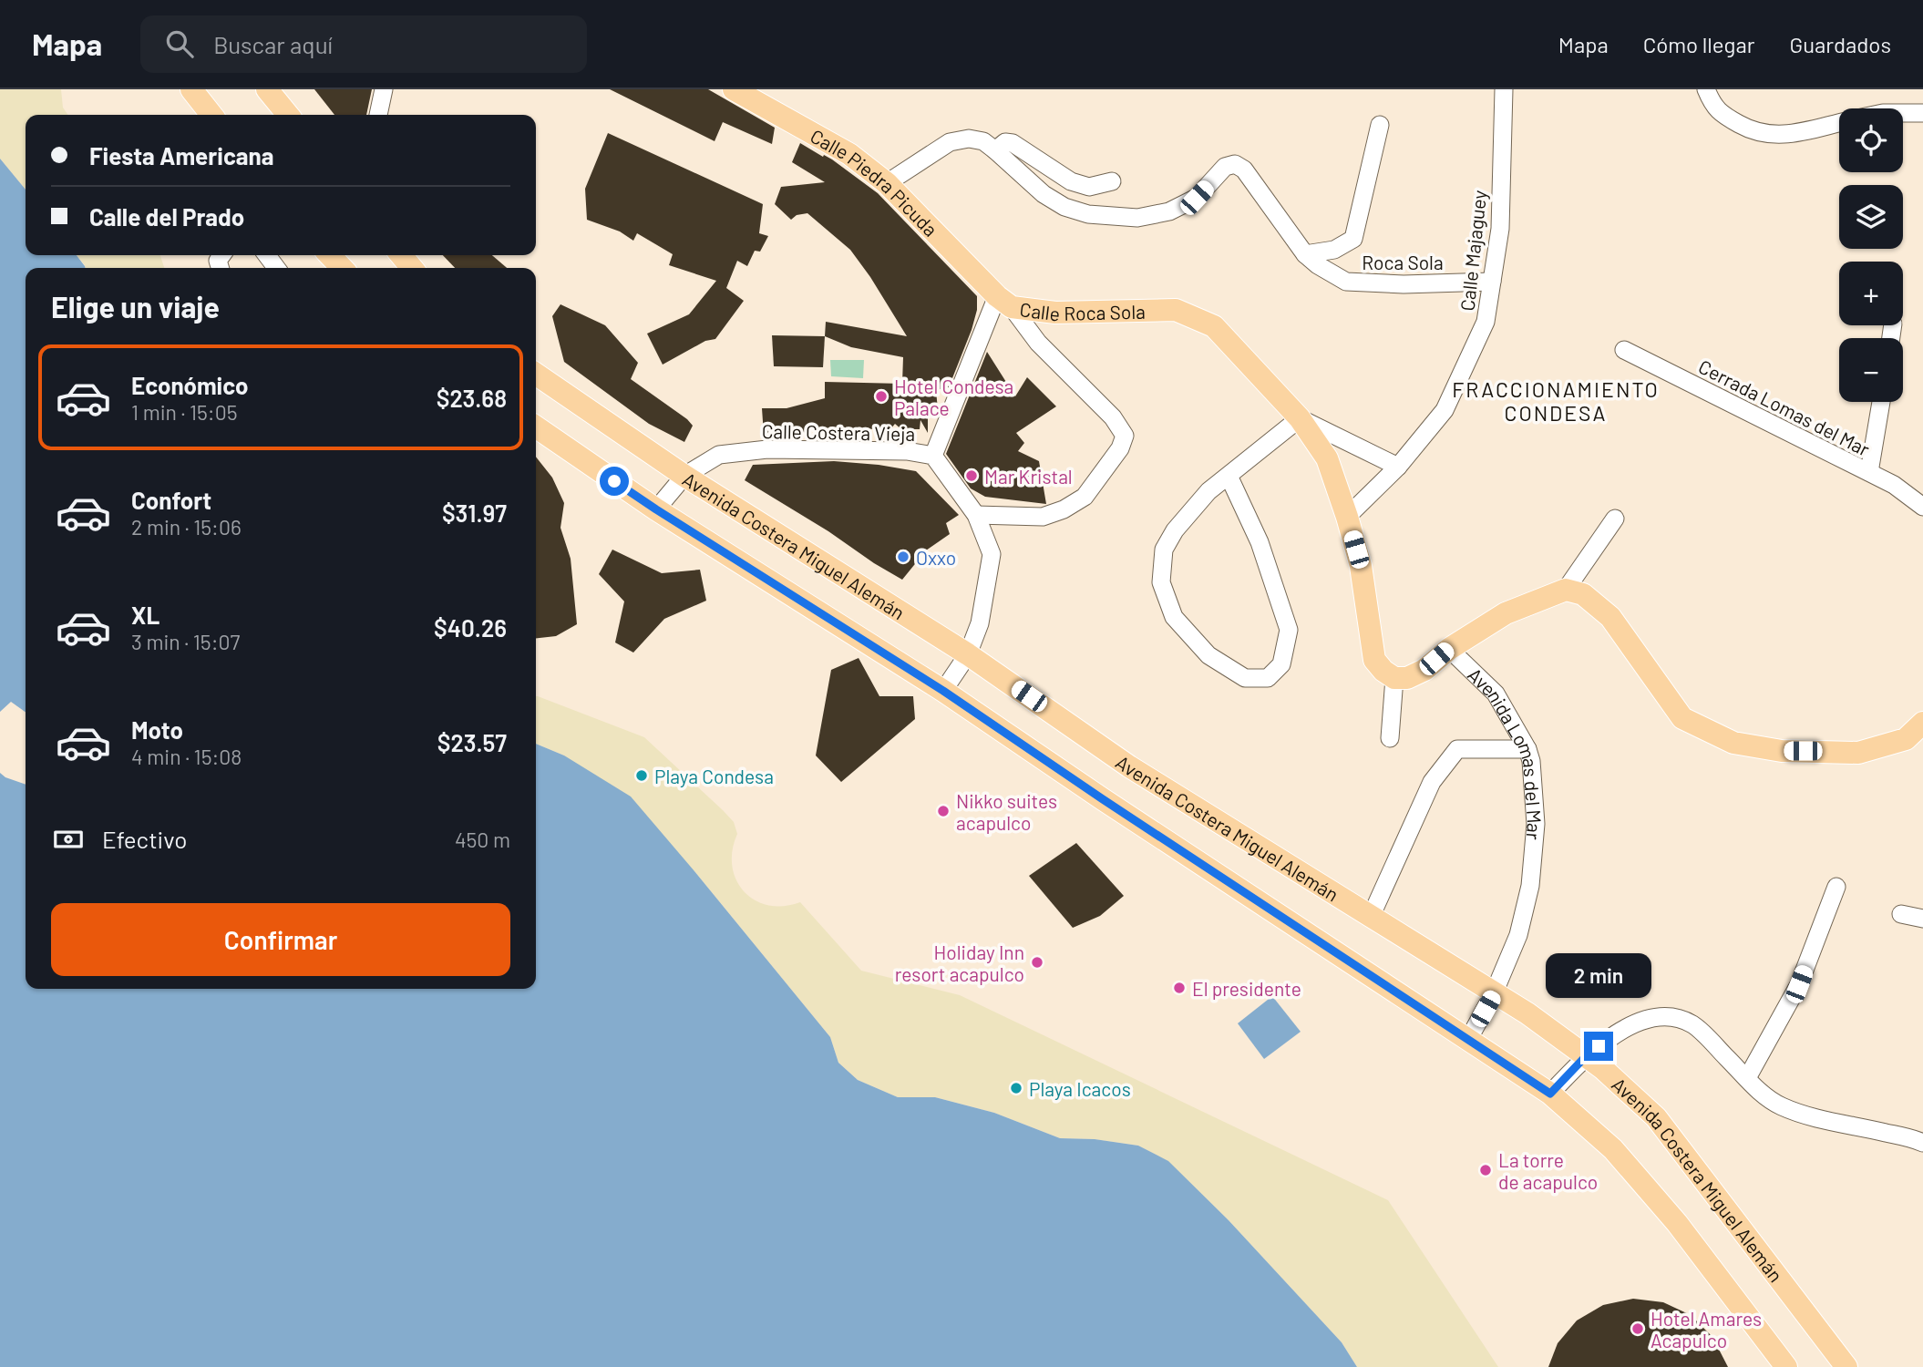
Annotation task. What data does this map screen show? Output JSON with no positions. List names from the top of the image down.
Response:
{
  "streets": {
    "main road": [
      "Calle Piedra Picuda",
      "Calle Roca Sola",
      "Avenida Costera Miguel Alemán",
      "Avenida Lomas del Mar"
    ],
    "street": [
      "Calle Majaguey",
      "Roca Sola",
      "Cerrada Lomas del Mar",
      "Calle Costera Vieja"
    ]
  },
  "crossings": [
    ["Calle Piedra Picuda", "Calle Roca Sola"],
    ["Calle Piedra Picuda", "Calle Costera Vieja"],
    ["Calle Majaguey", "Roca Sola"],
    ["Calle Majaguey", "Calle Roca Sola"],
    ["Calle Roca Sola", "Calle Costera Vieja"],
    ["Calle Costera Vieja", "Avenida Costera Miguel Alemán"],
    ["Avenida Costera Miguel Alemán", "Avenida Lomas del Mar"]
  ],
  "districts": ["FRACCIONAMIENTO CONDESA"],
  "places": [
    "Hotel Condesa Palace",
    "Mar Kristal",
    "Oxxo",
    "Playa Condesa",
    "Nikko suites acapulco",
    "Holiday Inn resort acapulco",
    "El presidente",
    "Playa Icacos",
    "La torre de acapulco",
    "Hotel Amares Acapulco"
  ],
  "page": {
    "header": "Mapa",
    "search": "Buscar aquí",
    "nav": ["Mapa", "Cómo llegar", "Guardados"],
    "map_buttons": ["+", "−"],
    "banner": ["Fiesta Americana", "Calle del Prado"],
    "heading": "Elige un viaje",
    "list": [
      {
        "name": "Económico",
        "note": "1 min · 15:05",
        "value": "$23.68"
      },
      {
        "name": "Confort",
        "note": "2 min · 15:06",
        "value": "$31.97"
      },
      {
        "name": "XL",
        "note": "3 min · 15:07",
        "value": "$40.26"
      },
      {
        "name": "Moto",
        "note": "4 min · 15:08",
        "value": "$23.57"
      }
    ],
    "pay": ["Efectivo", "450 m"],
    "buttons": "Confirmar",
    "bubble": "2 min"
  }
}
